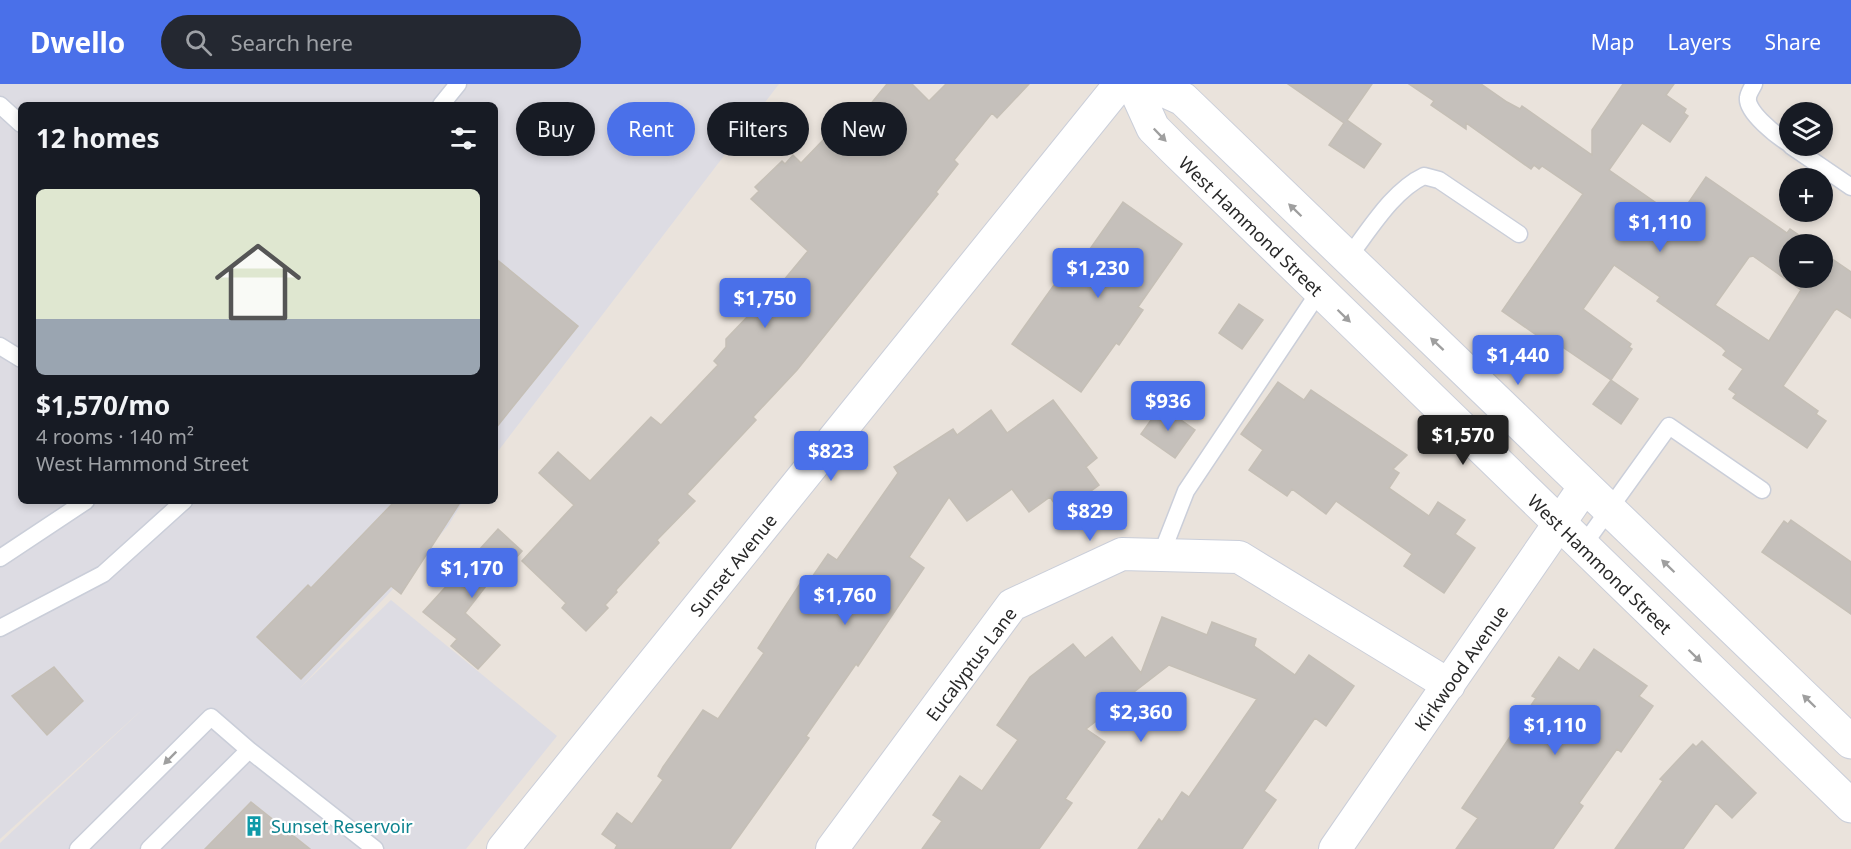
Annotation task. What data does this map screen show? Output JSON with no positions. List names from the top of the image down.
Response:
{
  "streets": {
    "street": [
      "West Hammond Street",
      "Sunset Avenue",
      "Eucalyptus Lane",
      "Kirkwood Avenue"
    ]
  },
  "crossings": [
    ["West Hammond Street", "Kirkwood Avenue"],
    ["Eucalyptus Lane", "Kirkwood Avenue"]
  ],
  "places": {
    "building": ["Sunset Reservoir"]
  },
  "page": {
    "header": "Dwello",
    "search": "Search here",
    "nav": ["Map", "Layers", "Share"],
    "map_buttons": ["+", "−"],
    "chip": [
      "Buy",
      "Rent",
      "Filters",
      "New"
    ],
    "heading": "12 homes",
    "list": [
      {
        "name": "$1,570/mo",
        "note": "4 rooms · 140 m² · West Hammond Street"
      }
    ],
    "price": [
      "$1,110",
      "$1,230",
      "$1,750",
      "$1,440",
      "$936",
      "$1,570",
      "$823",
      "$829",
      "$1,170",
      "$1,760",
      "$2,360",
      "$1,110"
    ]
  }
}
